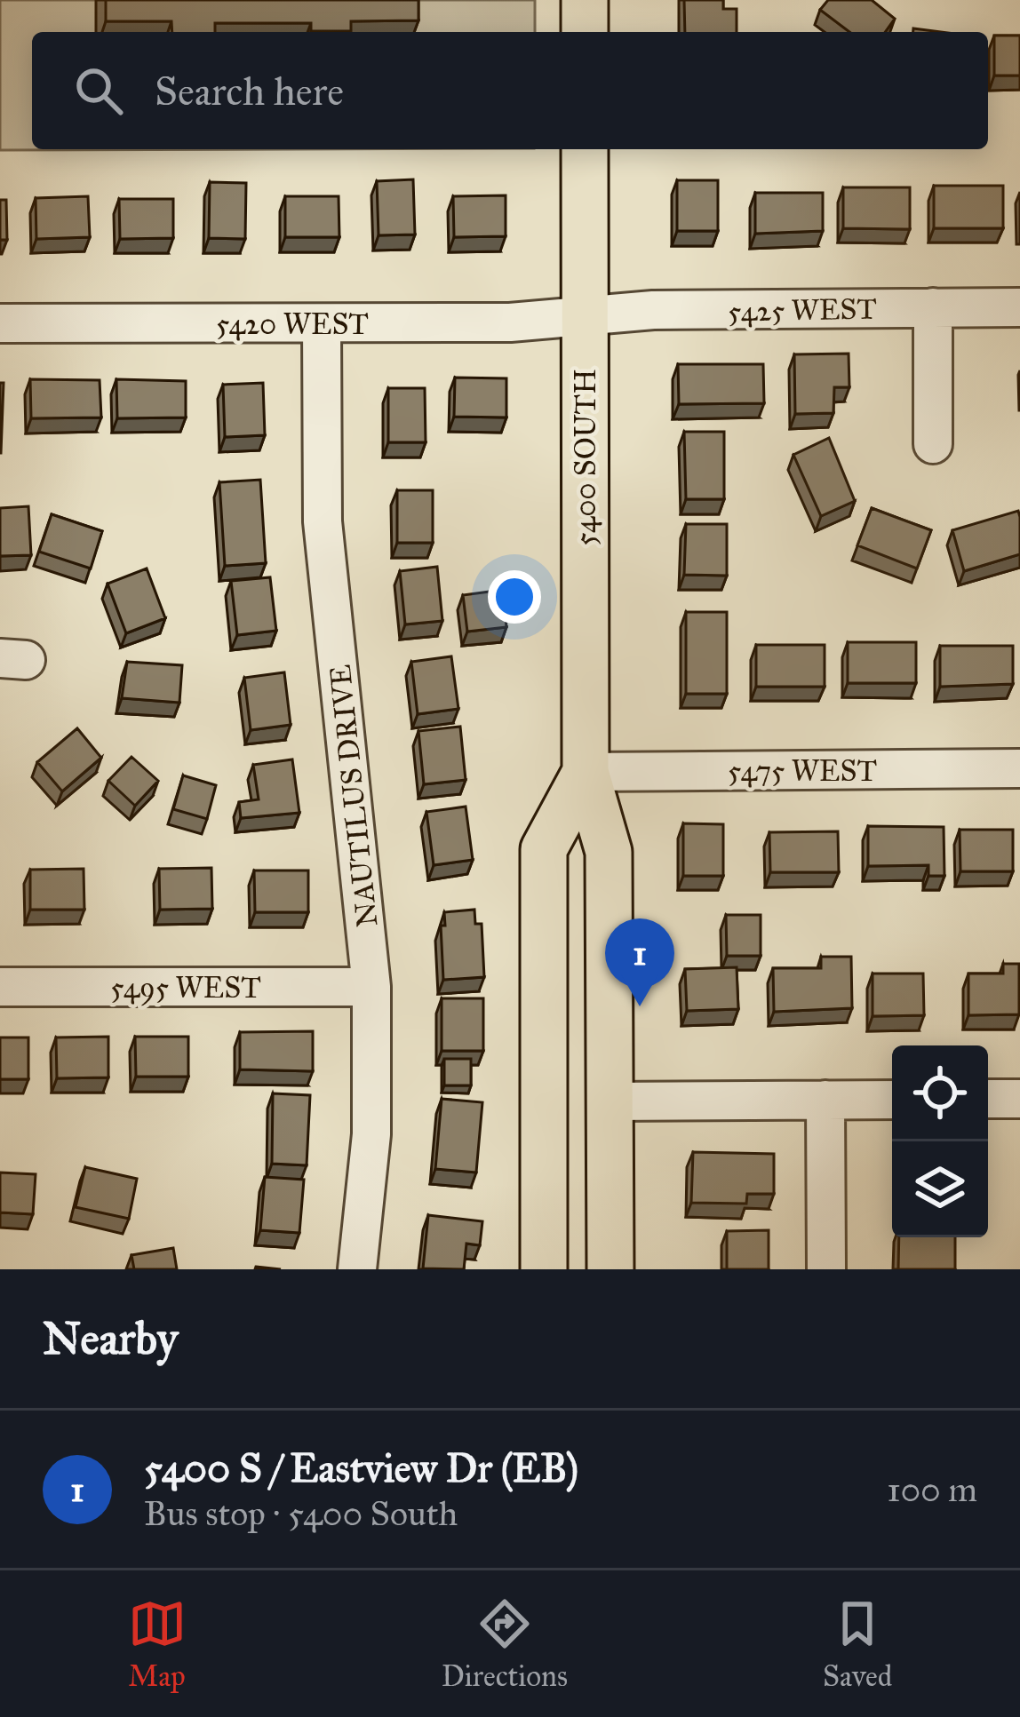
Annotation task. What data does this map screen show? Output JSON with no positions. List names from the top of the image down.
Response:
{
  "streets": {
    "main road": ["5400 SOUTH"],
    "street": [
      "5425 WEST",
      "5420 WEST",
      "5475 WEST",
      "NAUTILUS DRIVE",
      "5495 WEST"
    ]
  },
  "crossings": [
    ["5425 WEST", "5420 WEST"],
    ["5425 WEST", "5400 SOUTH"],
    ["5420 WEST", "5400 SOUTH"],
    ["5420 WEST", "NAUTILUS DRIVE"],
    ["5400 SOUTH", "5475 WEST"],
    ["NAUTILUS DRIVE", "5495 WEST"]
  ],
  "page": {
    "search": "Search here",
    "pins": "1",
    "heading": "Nearby",
    "list": [
      {
        "mark": "1",
        "name": "5400 S / Eastview Dr (EB)",
        "note": "Bus stop · 5400 South",
        "value": "100 m"
      }
    ],
    "nav": ["Map", "Directions", "Saved"]
  }
}
